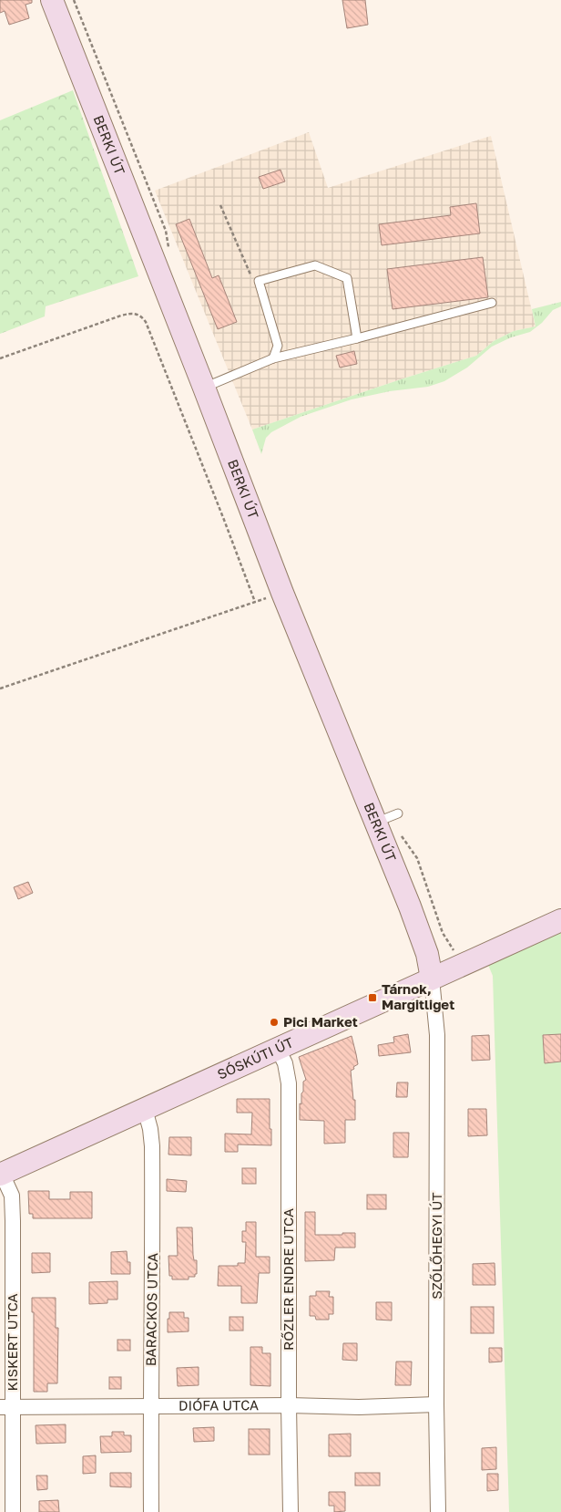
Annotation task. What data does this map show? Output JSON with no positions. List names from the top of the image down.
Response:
{
  "streets": {
    "street": [
      "BERKI ÚT",
      "SÓSKÚTI ÚT",
      "SZŐLŐHEGYI ÚT",
      "RŐZLER ENDRE UTCA",
      "BARACKOS UTCA",
      "KISKERT UTCA",
      "DIÓFA UTCA"
    ]
  },
  "crossings": [
    ["BERKI ÚT", "SÓSKÚTI ÚT"],
    ["BERKI ÚT", "SZŐLŐHEGYI ÚT"],
    ["SÓSKÚTI ÚT", "SZŐLŐHEGYI ÚT"],
    ["SÓSKÚTI ÚT", "RŐZLER ENDRE UTCA"],
    ["SÓSKÚTI ÚT", "BARACKOS UTCA"],
    ["SÓSKÚTI ÚT", "KISKERT UTCA"],
    ["SZŐLŐHEGYI ÚT", "DIÓFA UTCA"],
    ["RŐZLER ENDRE UTCA", "DIÓFA UTCA"],
    ["BARACKOS UTCA", "DIÓFA UTCA"],
    ["KISKERT UTCA", "DIÓFA UTCA"]
  ],
  "places": {
    "transit": ["Tárnok, Margitliget"],
    "other": ["Pici Market"]
  }
}
